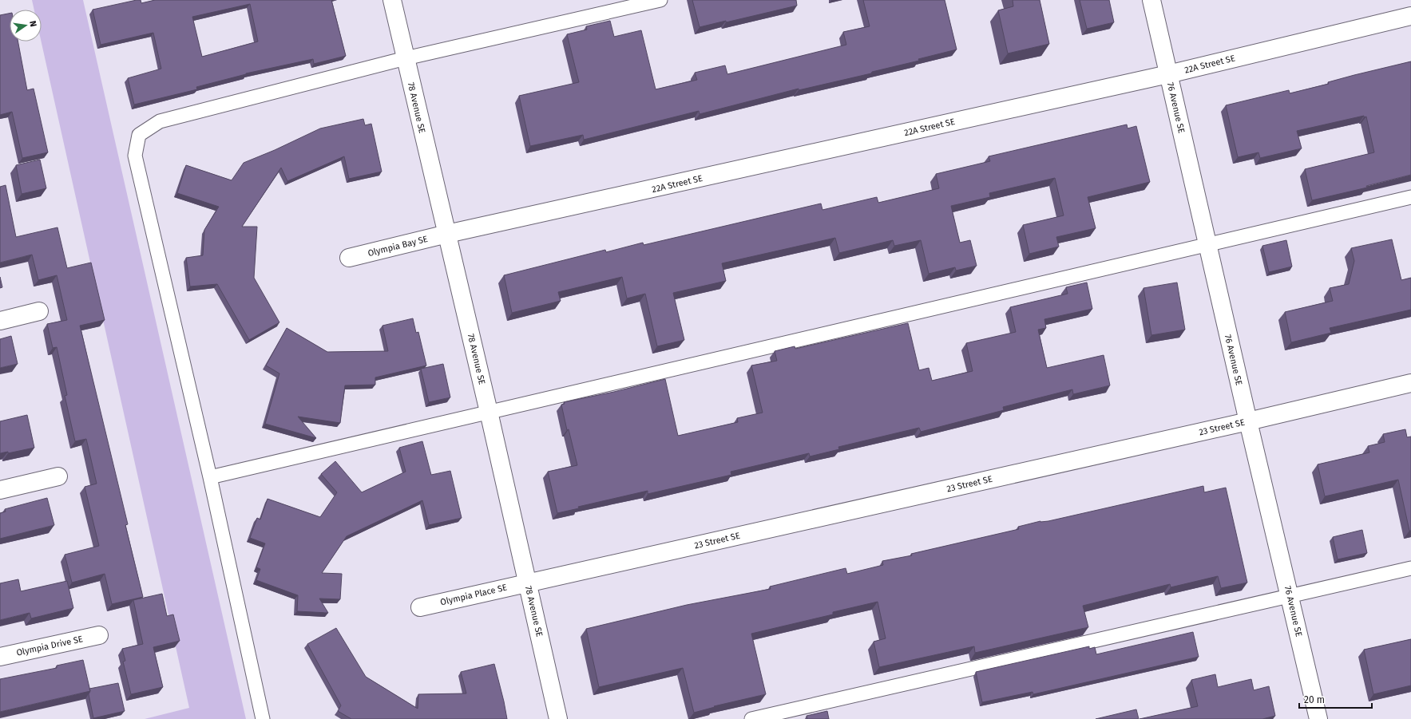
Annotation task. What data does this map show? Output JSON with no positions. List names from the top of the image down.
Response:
{
  "streets": {
    "street": [
      "22A Street SE",
      "78 Avenue SE",
      "76 Avenue SE",
      "Olympia Bay SE",
      "23 Street SE",
      "Olympia Place SE",
      "Olympia Drive SE"
    ]
  },
  "crossings": [
    ["22A Street SE", "78 Avenue SE"],
    ["22A Street SE", "76 Avenue SE"],
    ["22A Street SE", "Olympia Bay SE"],
    ["78 Avenue SE", "Olympia Bay SE"],
    ["78 Avenue SE", "23 Street SE"],
    ["78 Avenue SE", "Olympia Place SE"],
    ["76 Avenue SE", "23 Street SE"],
    ["23 Street SE", "Olympia Place SE"]
  ],
  "scale_bar": "20 m",
  "north": "right"
}
